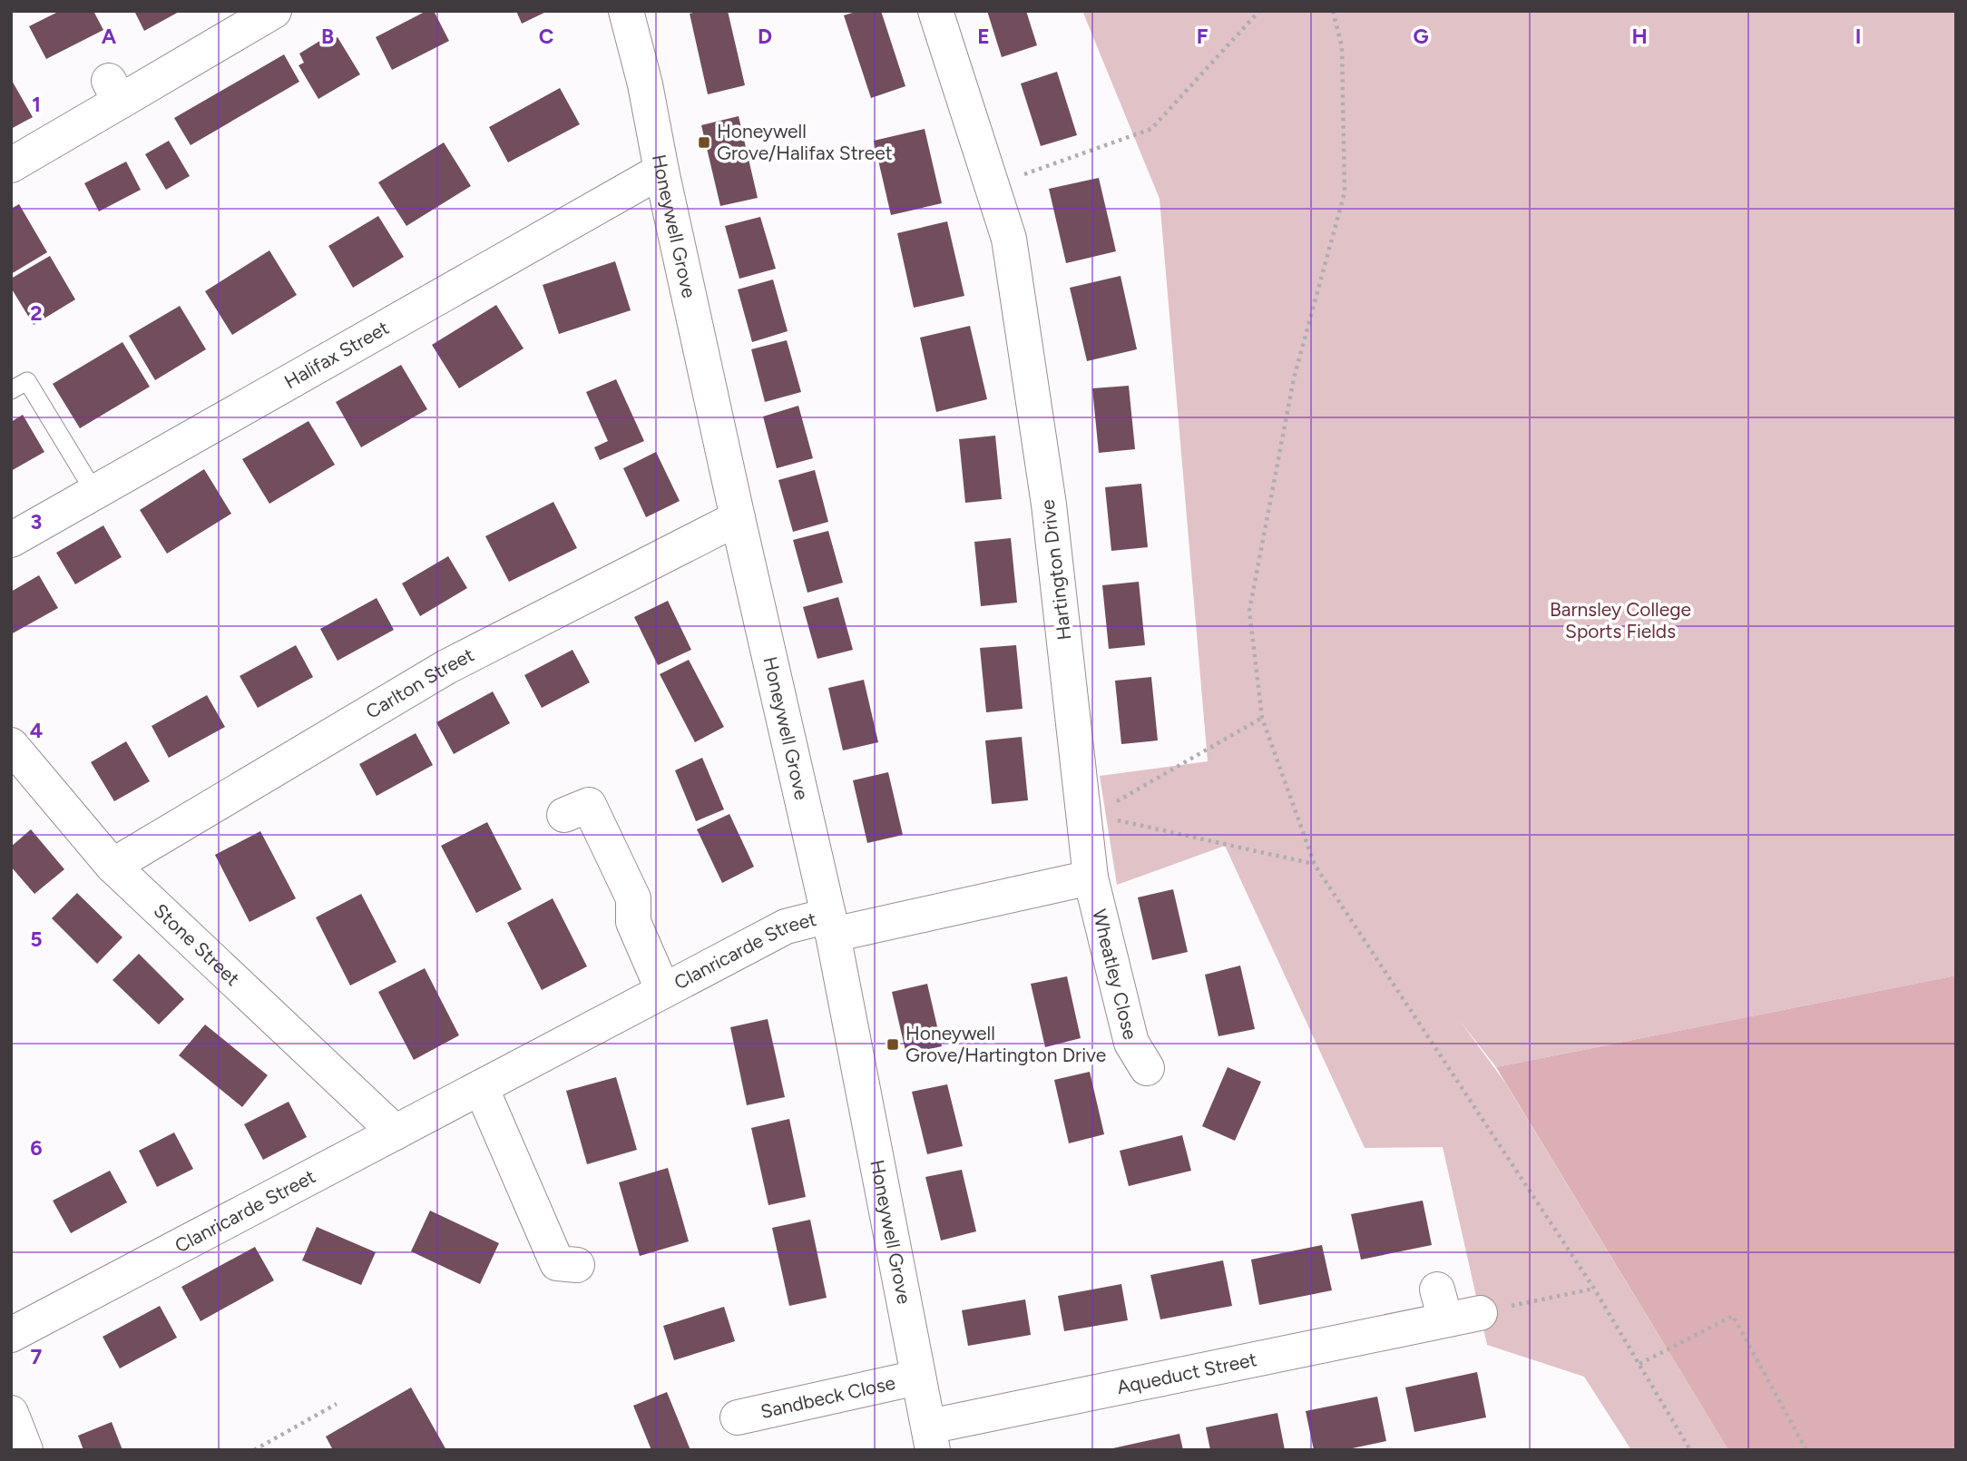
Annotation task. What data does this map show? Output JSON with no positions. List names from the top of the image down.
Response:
{
  "streets": {
    "street": [
      "Honeywell Grove",
      "Halifax Street",
      "Hartington Drive",
      "Carlton Street",
      "Stone Street",
      "Clanricarde Street",
      "Wheatley Close",
      "Aqueduct Street",
      "Sandbeck Close"
    ]
  },
  "crossings": [
    ["Honeywell Grove", "Halifax Street"],
    ["Honeywell Grove", "Carlton Street"],
    ["Honeywell Grove", "Clanricarde Street"],
    ["Honeywell Grove", "Aqueduct Street"],
    ["Honeywell Grove", "Sandbeck Close"],
    ["Hartington Drive", "Wheatley Close"],
    ["Carlton Street", "Stone Street"],
    ["Stone Street", "Clanricarde Street"]
  ],
  "parks": ["Barnsley College Sports Fields"],
  "places": {
    "transit": ["Honeywell Grove/Halifax Street", "Honeywell Grove/Hartington Drive"]
  },
  "grid": {
    "columns": [
      "A",
      "B",
      "C",
      "D",
      "E",
      "F",
      "G",
      "H",
      "I"
    ],
    "rows": [
      "1",
      "2",
      "3",
      "4",
      "5",
      "6",
      "7"
    ]
  }
}
